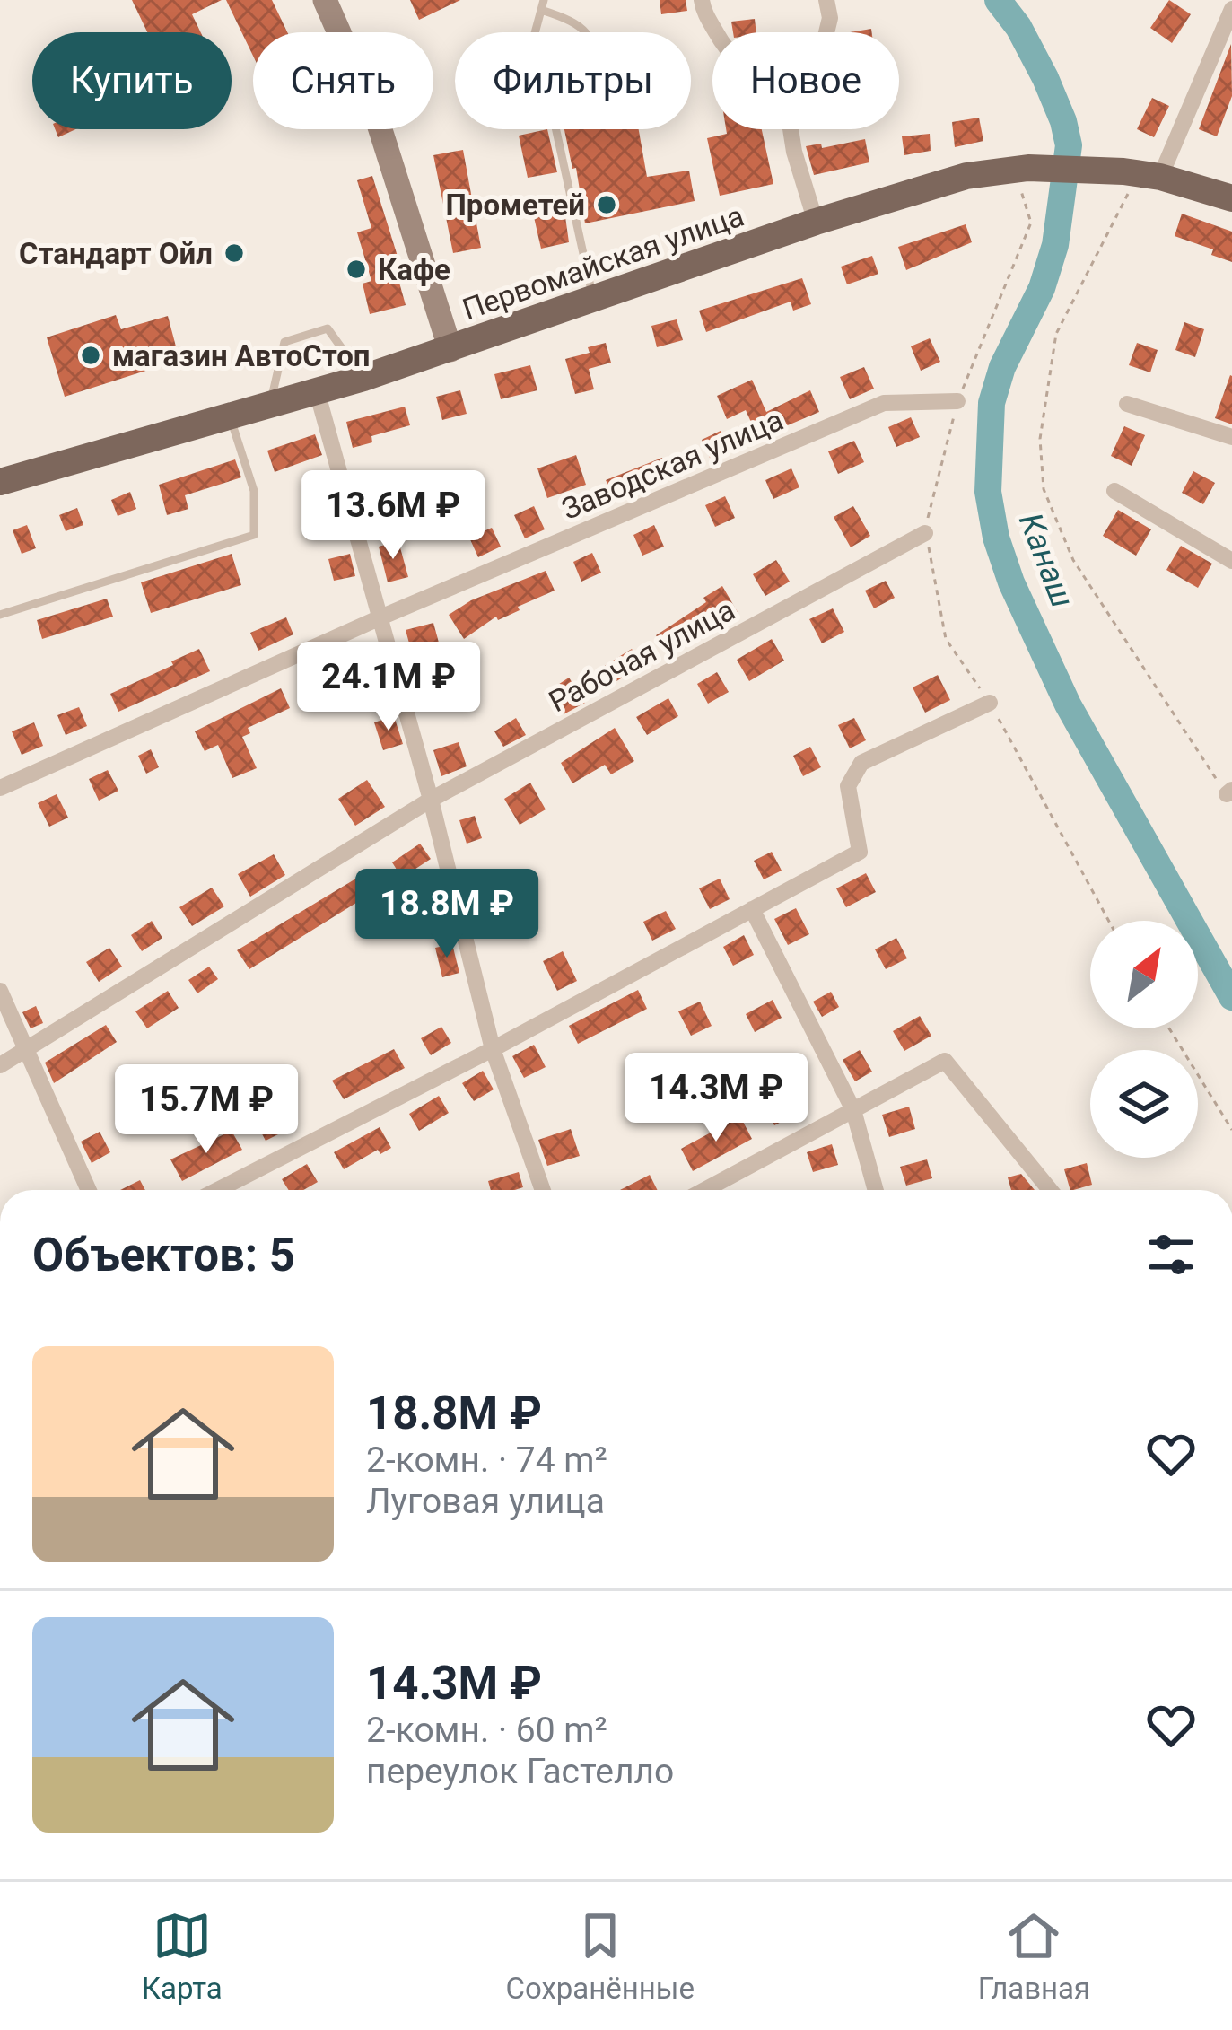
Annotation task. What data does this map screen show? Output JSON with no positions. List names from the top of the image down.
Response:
{
  "streets": {
    "main road": ["Первомайская улица"],
    "street": ["Заводская улица", "Рабочая улица"]
  },
  "water": ["Канаш"],
  "places": [
    "Прометей",
    "Стандарт Ойл",
    "Кафе",
    "магазин АвтоСтоп"
  ],
  "north": "top right",
  "page": {
    "chip": [
      "Купить",
      "Снять",
      "Фильтры",
      "Новое"
    ],
    "price": [
      "13.6M ₽",
      "24.1M ₽",
      "18.8M ₽",
      "14.3M ₽",
      "15.7M ₽"
    ],
    "heading": "Объектов: 5",
    "list": [
      {
        "name": "18.8M ₽",
        "note": "2-комн. · 74 m² · Луговая улица"
      },
      {
        "name": "14.3M ₽",
        "note": "2-комн. · 60 m² · переулок Гастелло"
      }
    ],
    "tabs": ["Карта", "Сохранённые", "Главная"]
  }
}
